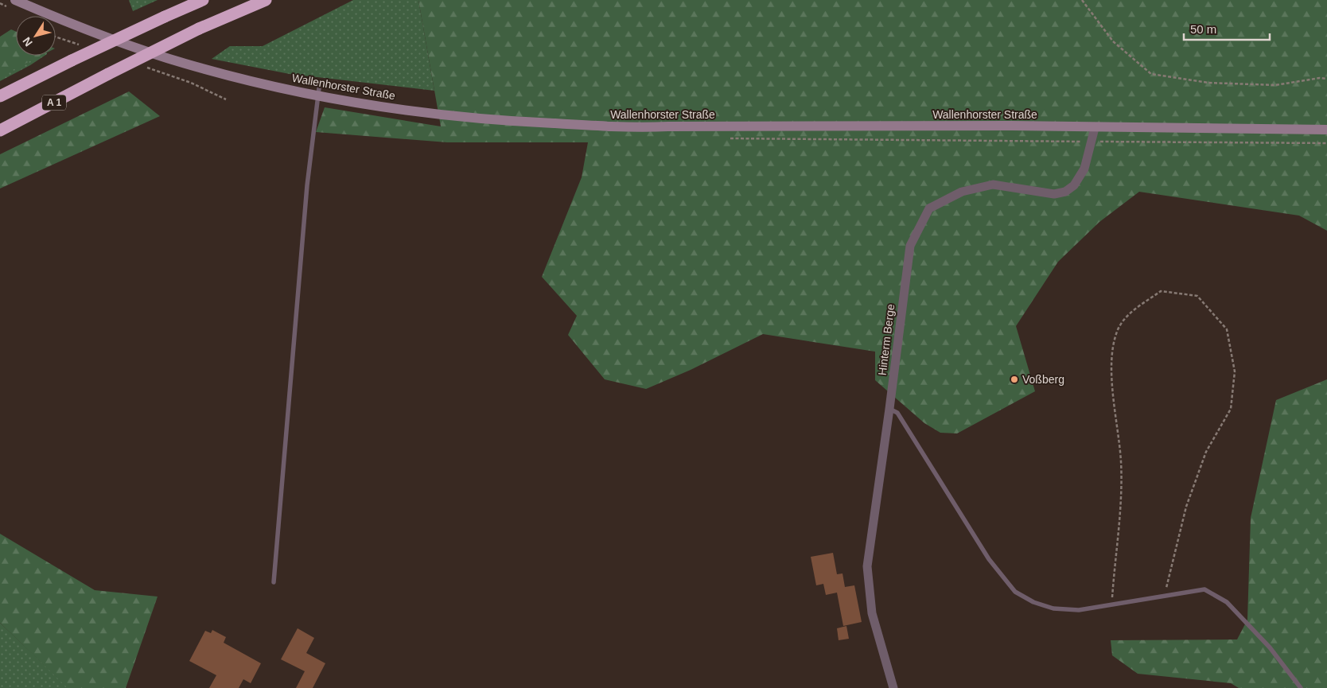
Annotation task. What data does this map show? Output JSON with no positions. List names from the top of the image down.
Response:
{
  "streets": {
    "highway": ["A 1"],
    "main road": ["Wallenhorster Straße"],
    "street": ["Hinterm Berge"]
  },
  "crossings": [
    ["Wallenhorster Straße", "Hinterm Berge"]
  ],
  "places": ["Voßberg"],
  "scale_bar": "50 m",
  "north": "bottom left"
}
